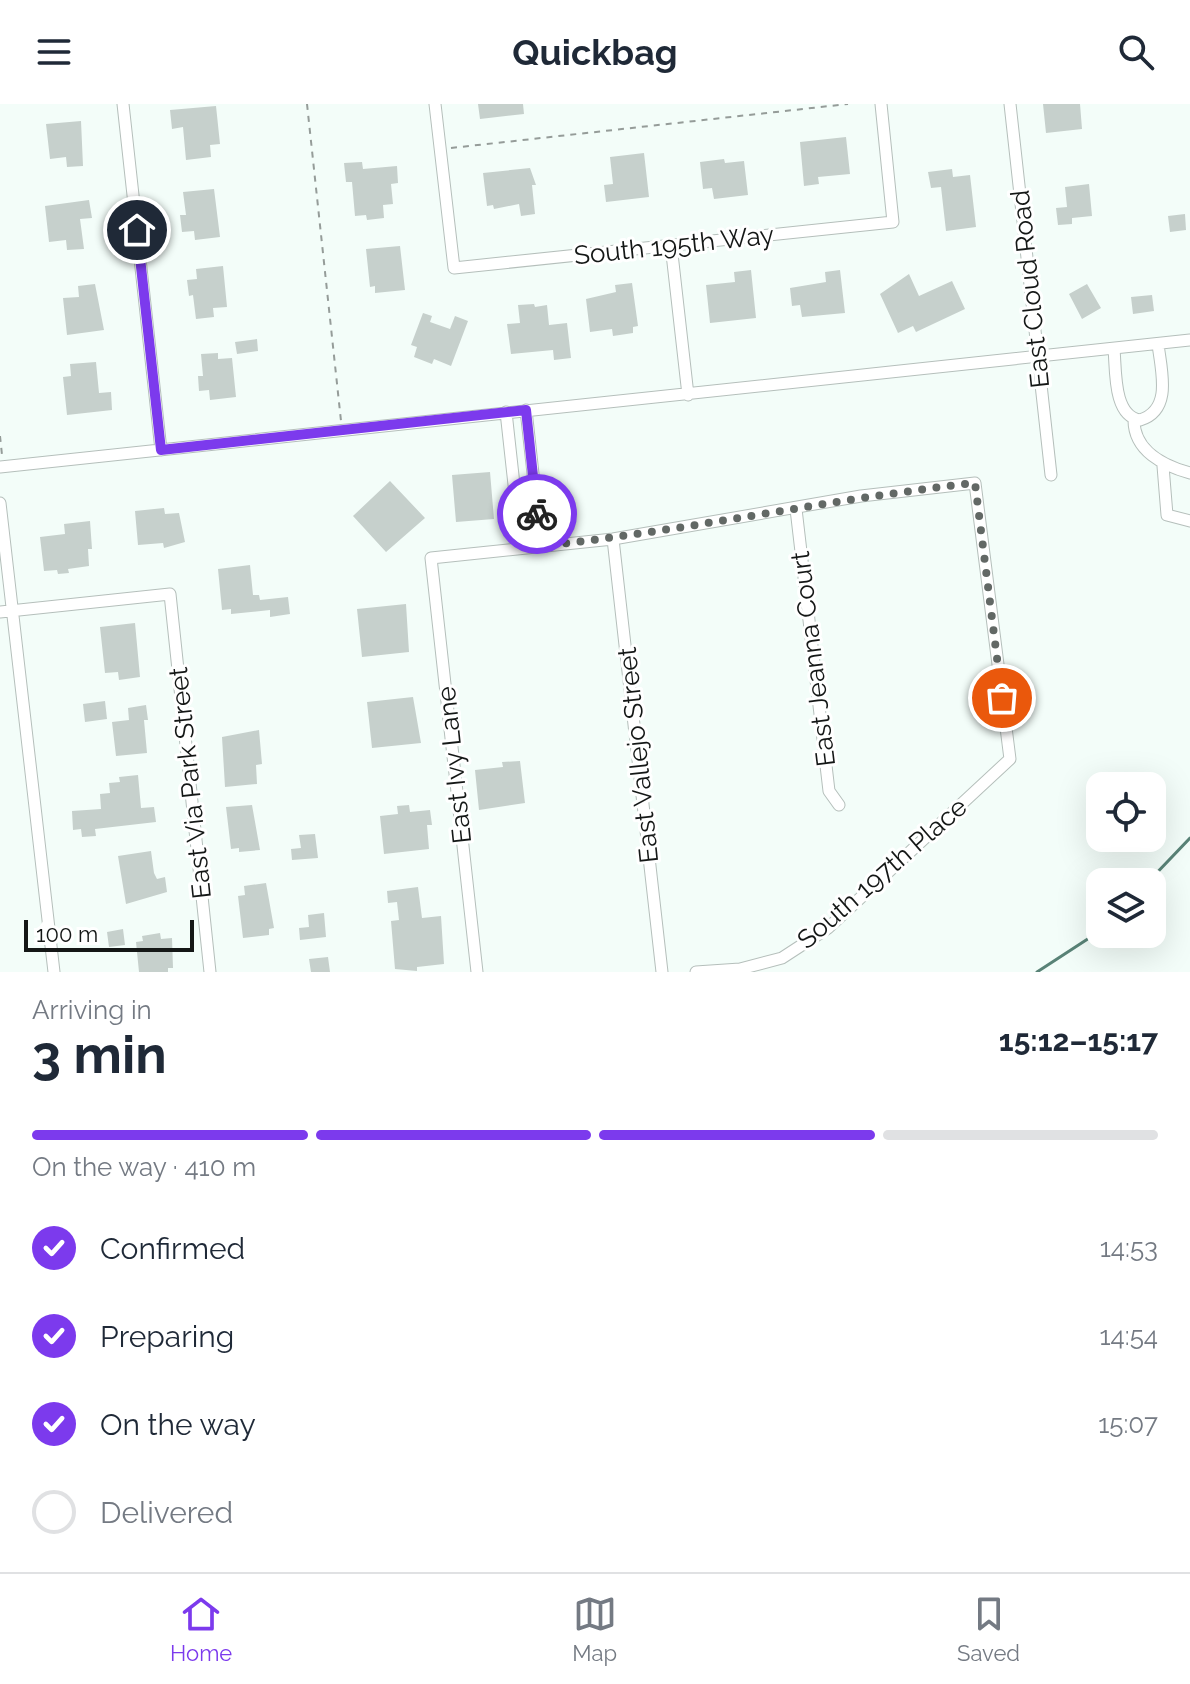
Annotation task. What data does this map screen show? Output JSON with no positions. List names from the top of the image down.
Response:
{
  "streets": {
    "street": [
      "South 195th Way",
      "East Cloud Road",
      "East Jeanna Court",
      "East Vallejo Street",
      "East Ivy Lane",
      "East Via Park Street",
      "South 197th Place"
    ]
  },
  "crossings": [
    ["East Jeanna Court", "South 197th Place"]
  ],
  "scale_bar": "100 m",
  "page": {
    "header": "Quickbag",
    "scale": "100 m",
    "heading": ["3 min", "Arriving in", "15:12–15:17"],
    "bar": "On the way · 410 m",
    "list": [
      ["Confirmed", "14:53"],
      ["Preparing", "14:54"],
      ["On the way", "15:07"],
      "Delivered"
    ],
    "tabs": ["Home", "Map", "Saved"]
  }
}
